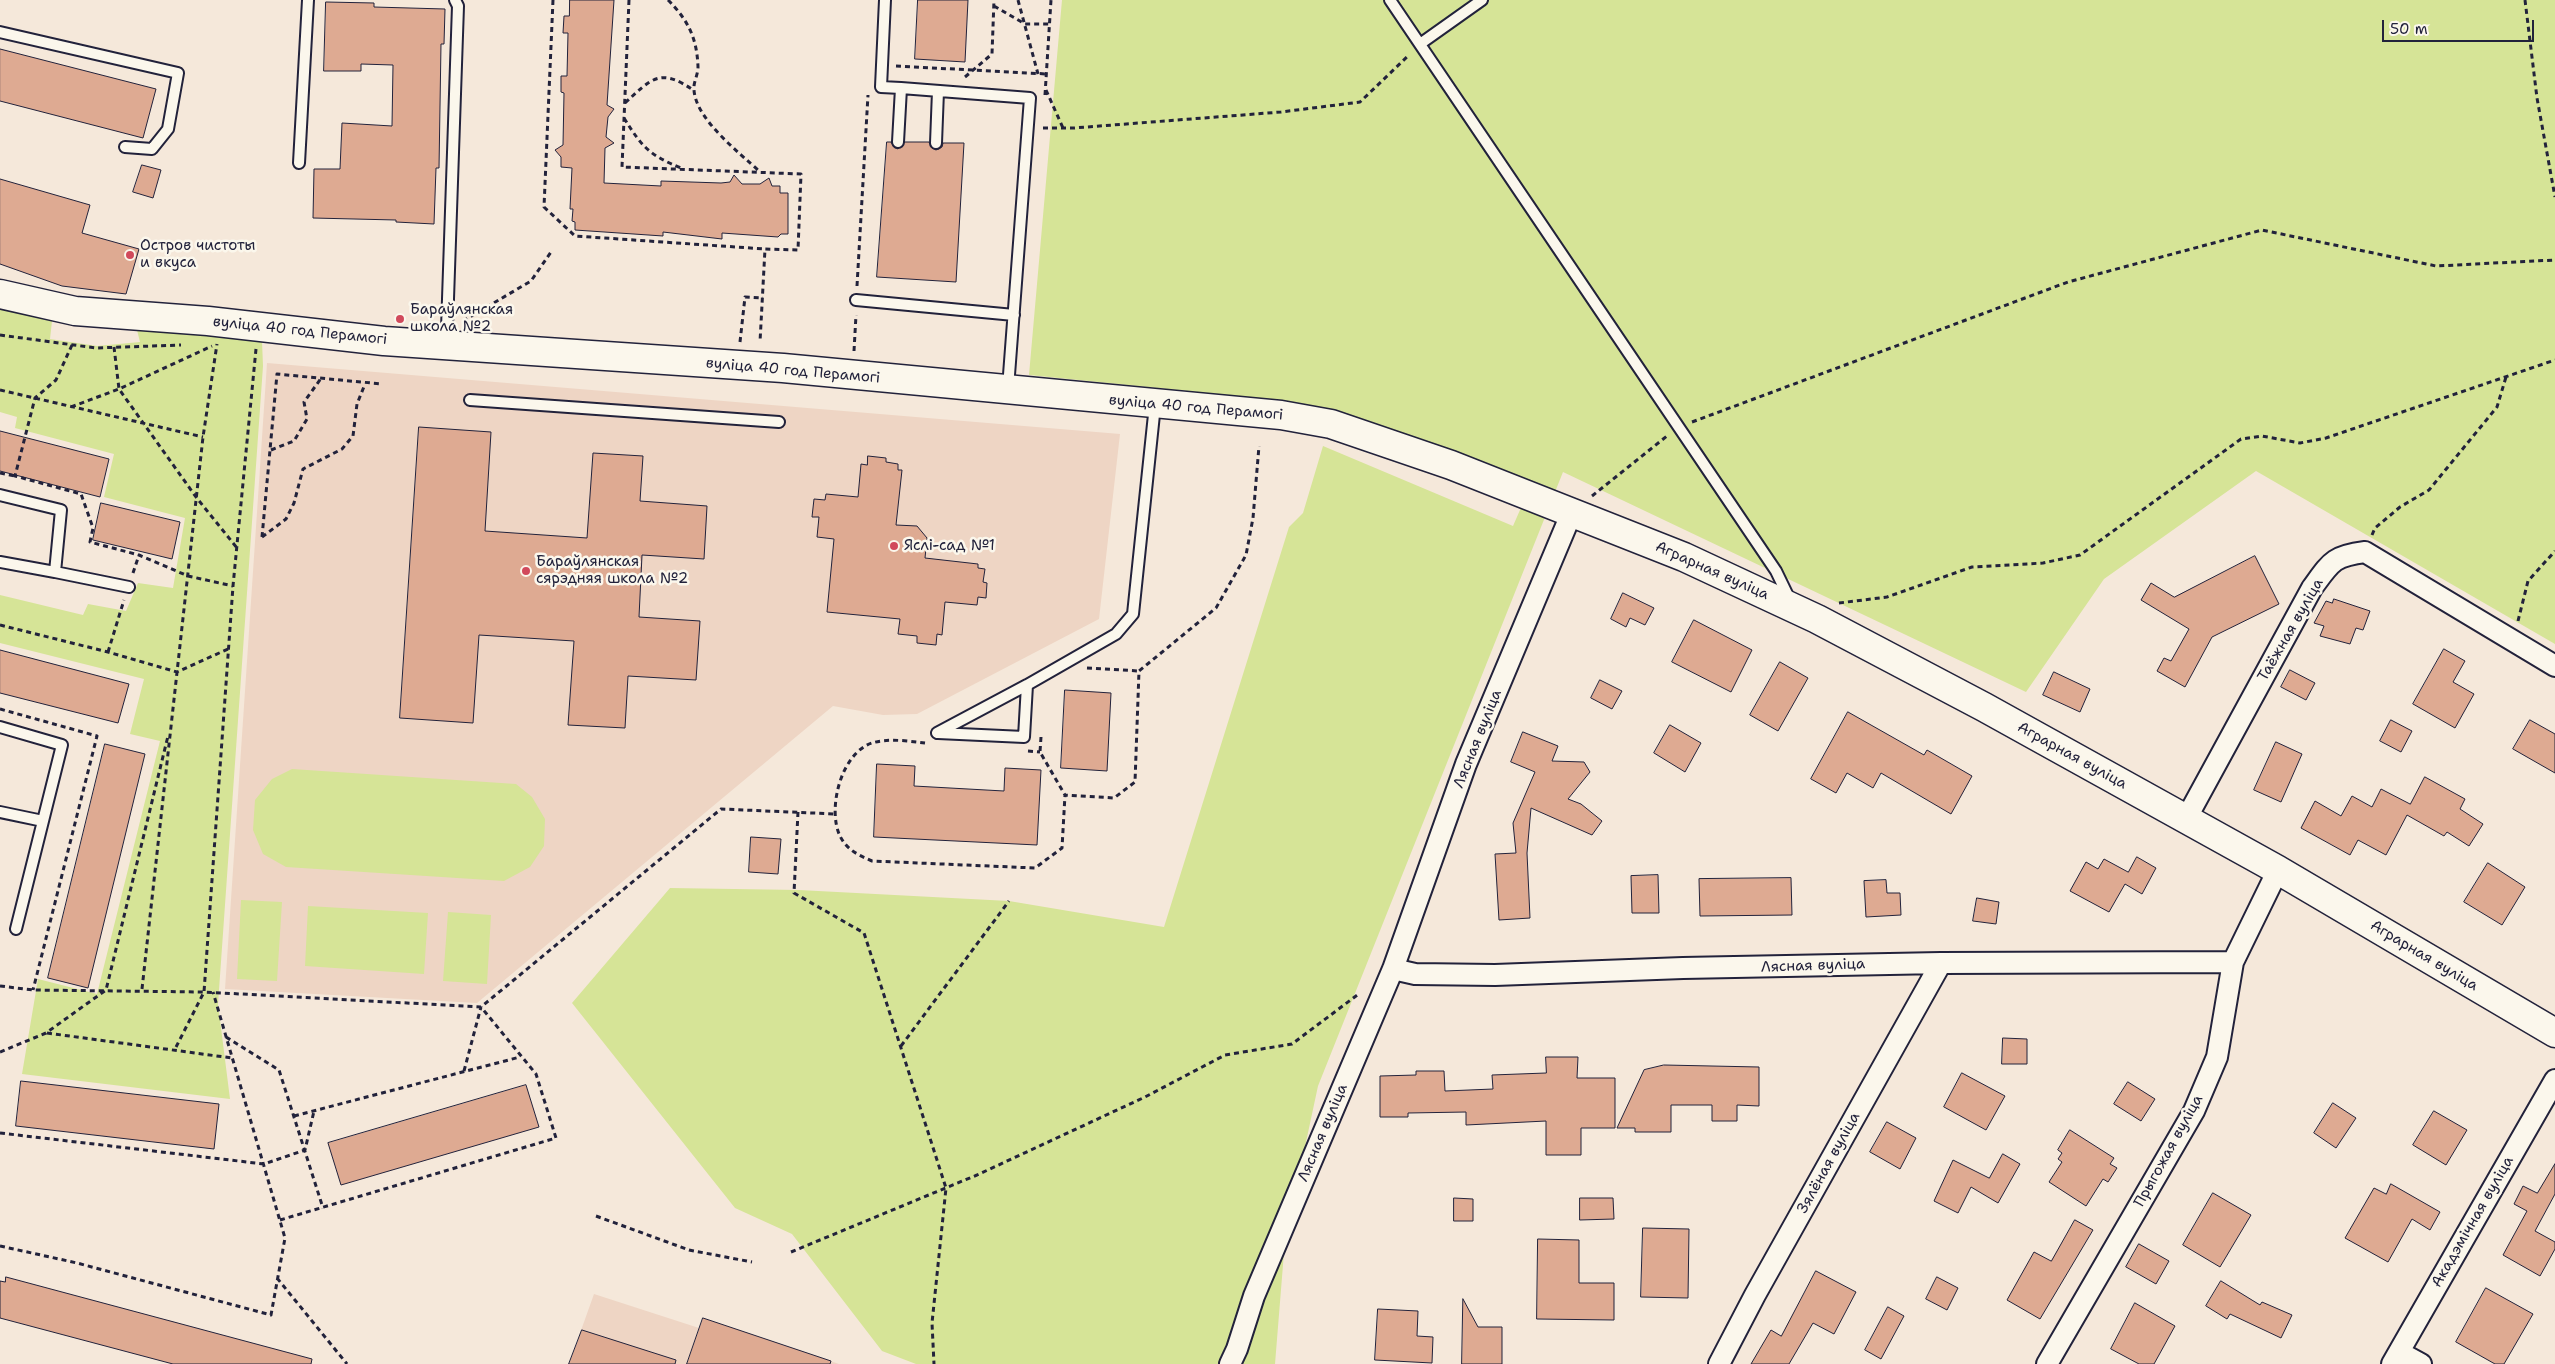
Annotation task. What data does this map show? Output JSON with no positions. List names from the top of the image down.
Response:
{
  "streets": {
    "street": [
      "вуліца 40 год Перамогі",
      "Аграрная вуліца",
      "Таёжная вуліца",
      "Лясная вуліца",
      "Прыгожая вуліца",
      "Зялёная вуліца",
      "Акадэмічная вуліца"
    ]
  },
  "crossings": [
    ["вуліца 40 год Перамогі", "Аграрная вуліца"],
    ["вуліца 40 год Перамогі", "Лясная вуліца"],
    ["Аграрная вуліца", "Таёжная вуліца"],
    ["Аграрная вуліца", "Лясная вуліца"],
    ["Аграрная вуліца", "Прыгожая вуліца"],
    ["Лясная вуліца", "Прыгожая вуліца"],
    ["Лясная вуліца", "Зялёная вуліца"]
  ],
  "places": [
    "Остров чистоты и вкуса",
    "Бараўлянская школа №2",
    "Яслі-сад №1",
    "Бараўлянская сярэдняя школа №2"
  ],
  "scale_bar": "50 m"
}
